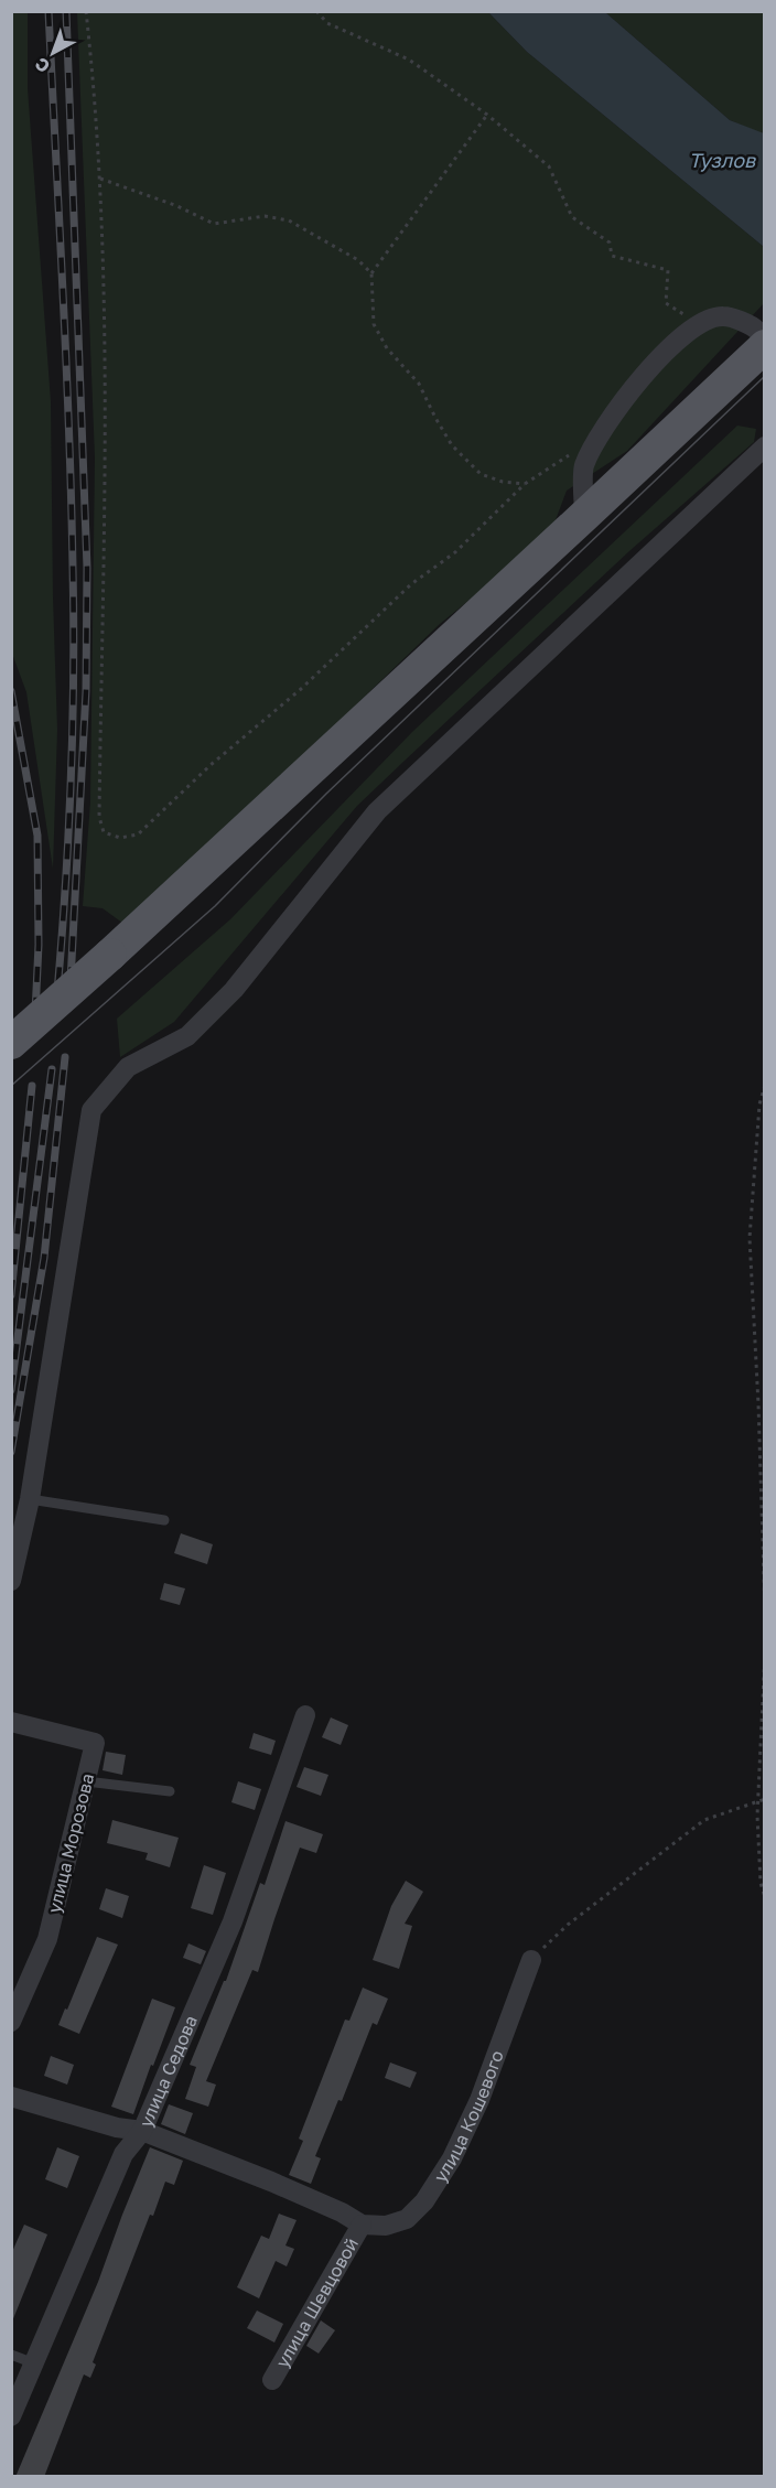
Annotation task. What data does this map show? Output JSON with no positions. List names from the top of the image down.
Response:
{
  "streets": {
    "street": [
      "улица Морозова",
      "улица Седова",
      "улица Кошевого",
      "улица Шевцовой"
    ]
  },
  "crossings": [
    ["улица Кошевого", "улица Шевцовой"]
  ],
  "water": ["Тузлов"],
  "north": "bottom left"
}
